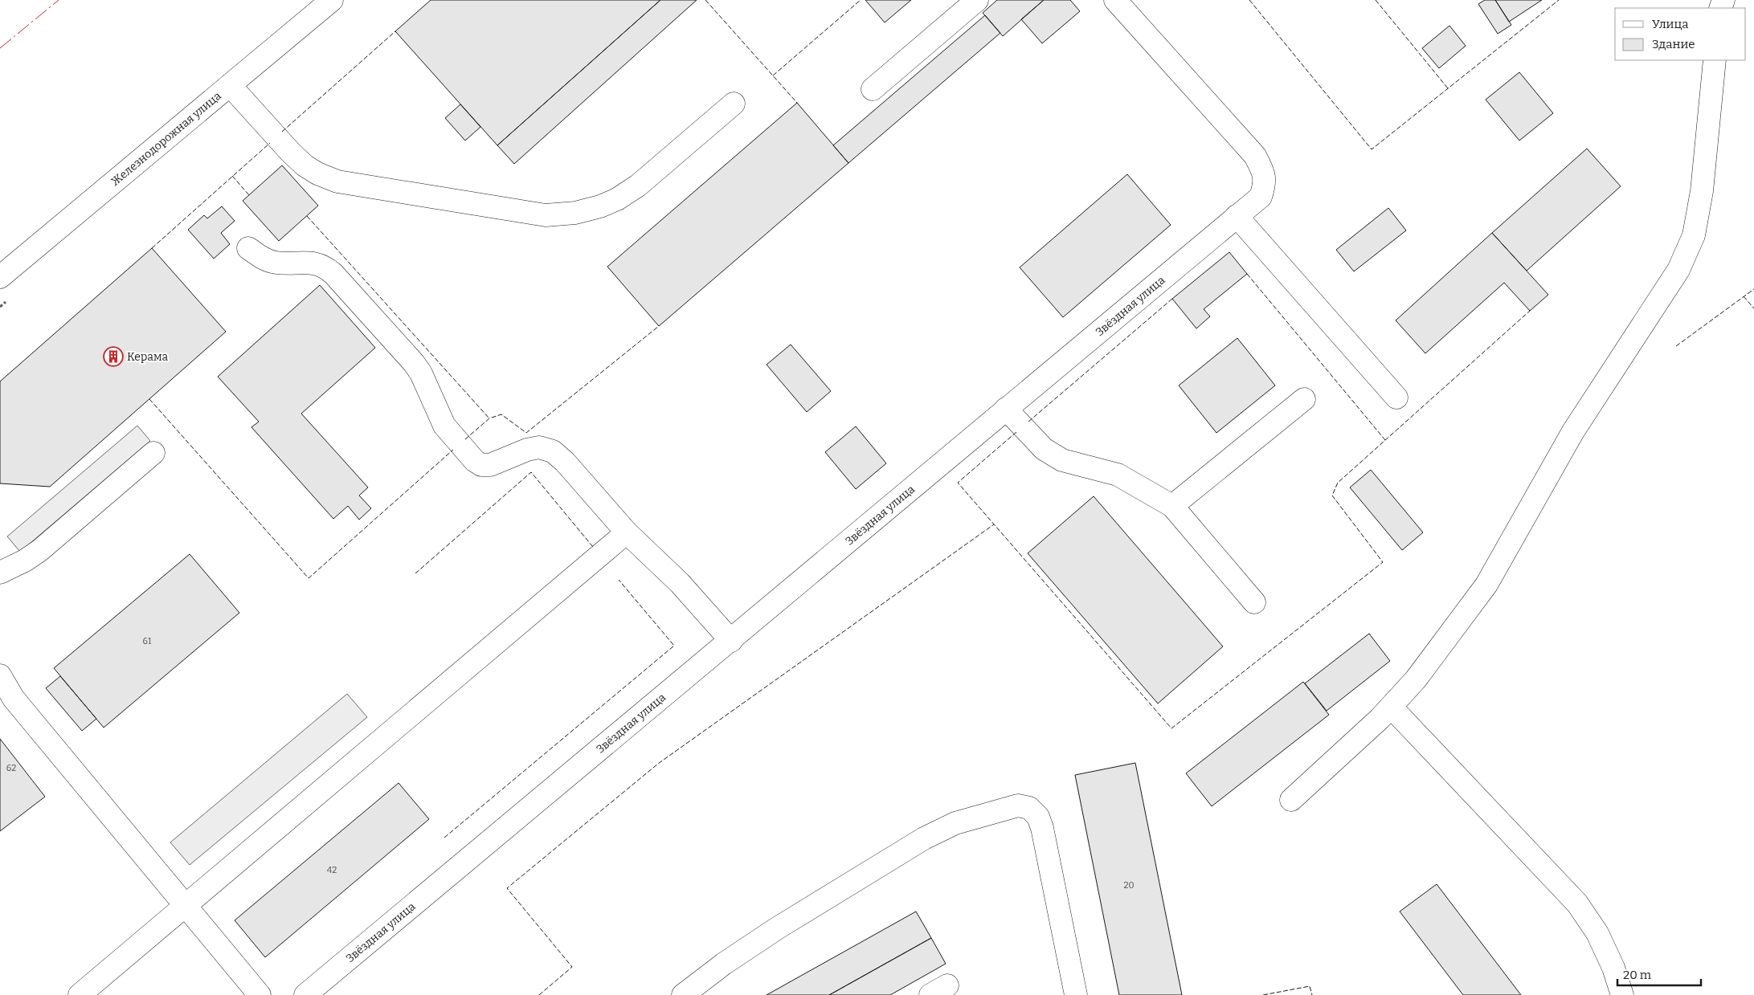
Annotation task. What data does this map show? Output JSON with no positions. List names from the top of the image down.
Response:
{
  "streets": {
    "street": ["Железнодорожная улица", "Звёздная улица"]
  },
  "places": {
    "building": ["Керама"]
  },
  "house_numbers": [
    "61",
    "62",
    "42",
    "20"
  ],
  "legend": ["Улица", "Здание"],
  "scale_bar": "20 m"
}
